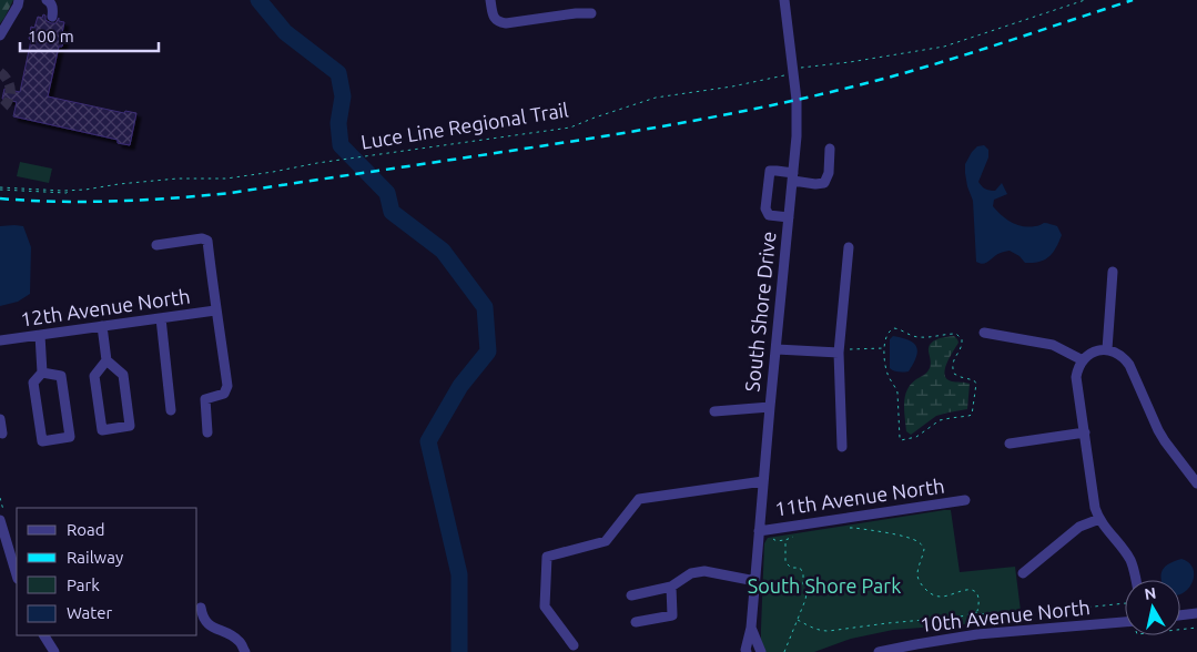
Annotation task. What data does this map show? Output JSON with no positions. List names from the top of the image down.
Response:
{
  "streets": {
    "street": [
      "12th Avenue North",
      "South Shore Drive",
      "11th Avenue North",
      "10th Avenue North"
    ],
    "path": ["Luce Line Regional Trail"]
  },
  "crossings": [
    ["Luce Line Regional Trail", "South Shore Drive"],
    ["South Shore Drive", "11th Avenue North"]
  ],
  "parks": ["South Shore Park"],
  "legend": [
    "Road",
    "Railway",
    "Park",
    "Water"
  ],
  "scale_bar": "100 m",
  "north": "top"
}
